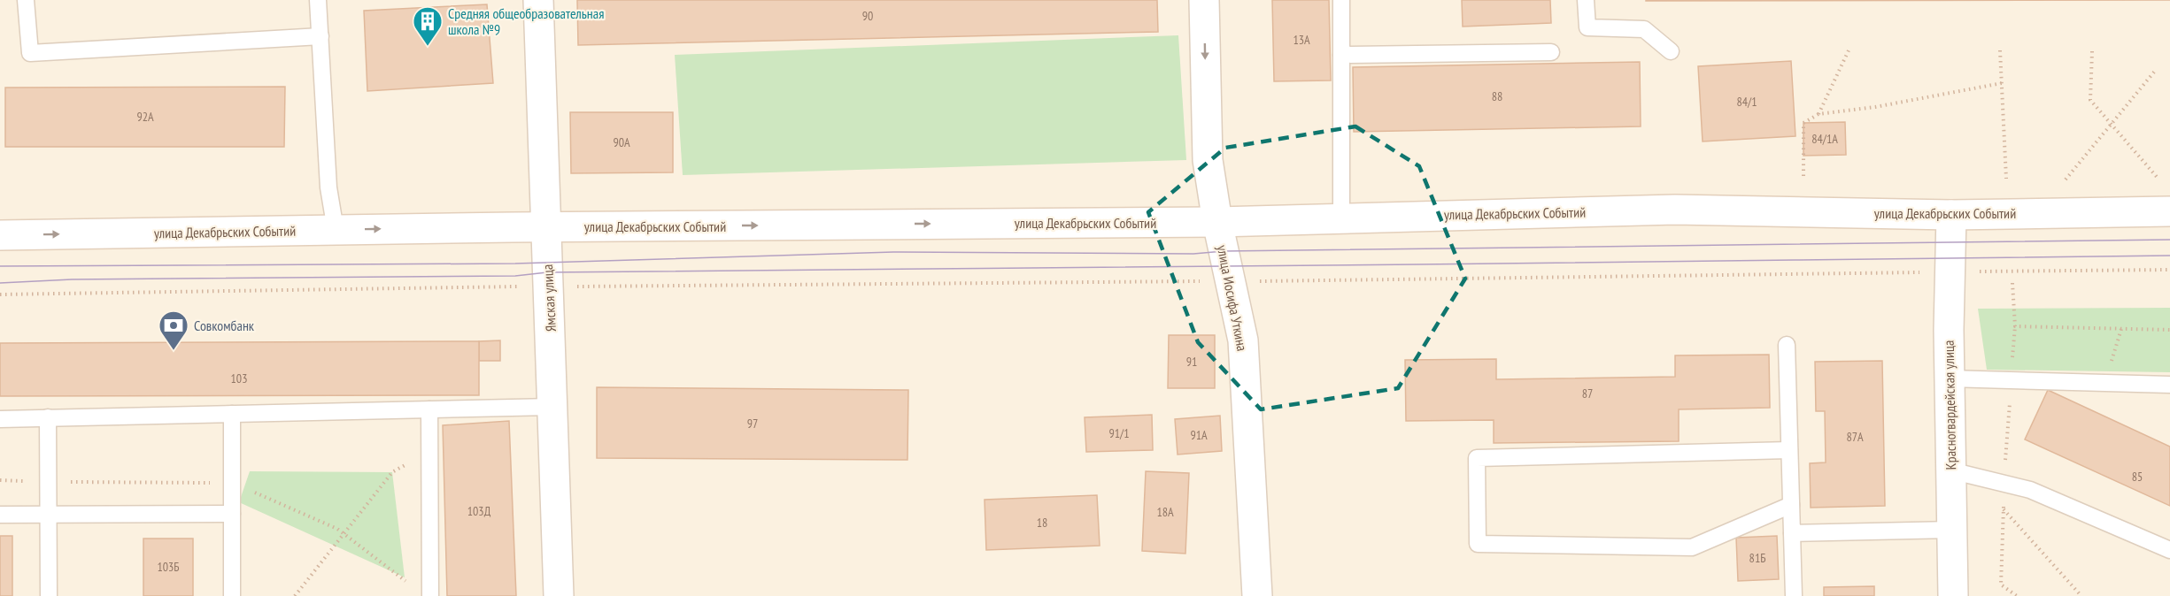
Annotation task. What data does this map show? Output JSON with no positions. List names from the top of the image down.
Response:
{
  "streets": {
    "main road": [
      "улица Декабрьских Событий",
      "Ямская улица",
      "улица Иосифа Уткина",
      "Красногвардейская улица"
    ]
  },
  "crossings": [
    ["улица Декабрьских Событий", "Ямская улица"],
    ["улица Декабрьских Событий", "улица Иосифа Уткина"],
    ["улица Декабрьских Событий", "Красногвардейская улица"]
  ],
  "one_way": ["улица Декабрьских Событий", "улица Иосифа Уткина"],
  "places": {
    "building": ["Средняя общеобразовательная школа №9"],
    "bank": ["Совкомбанк"]
  },
  "house_numbers": [
    "90",
    "13А",
    "88",
    "84/1",
    "92А",
    "84/1А",
    "90А",
    "91",
    "103",
    "87",
    "97",
    "91/1",
    "91А",
    "87А",
    "85",
    "103Д",
    "18А",
    "18",
    "81Б",
    "103Б"
  ]
}
